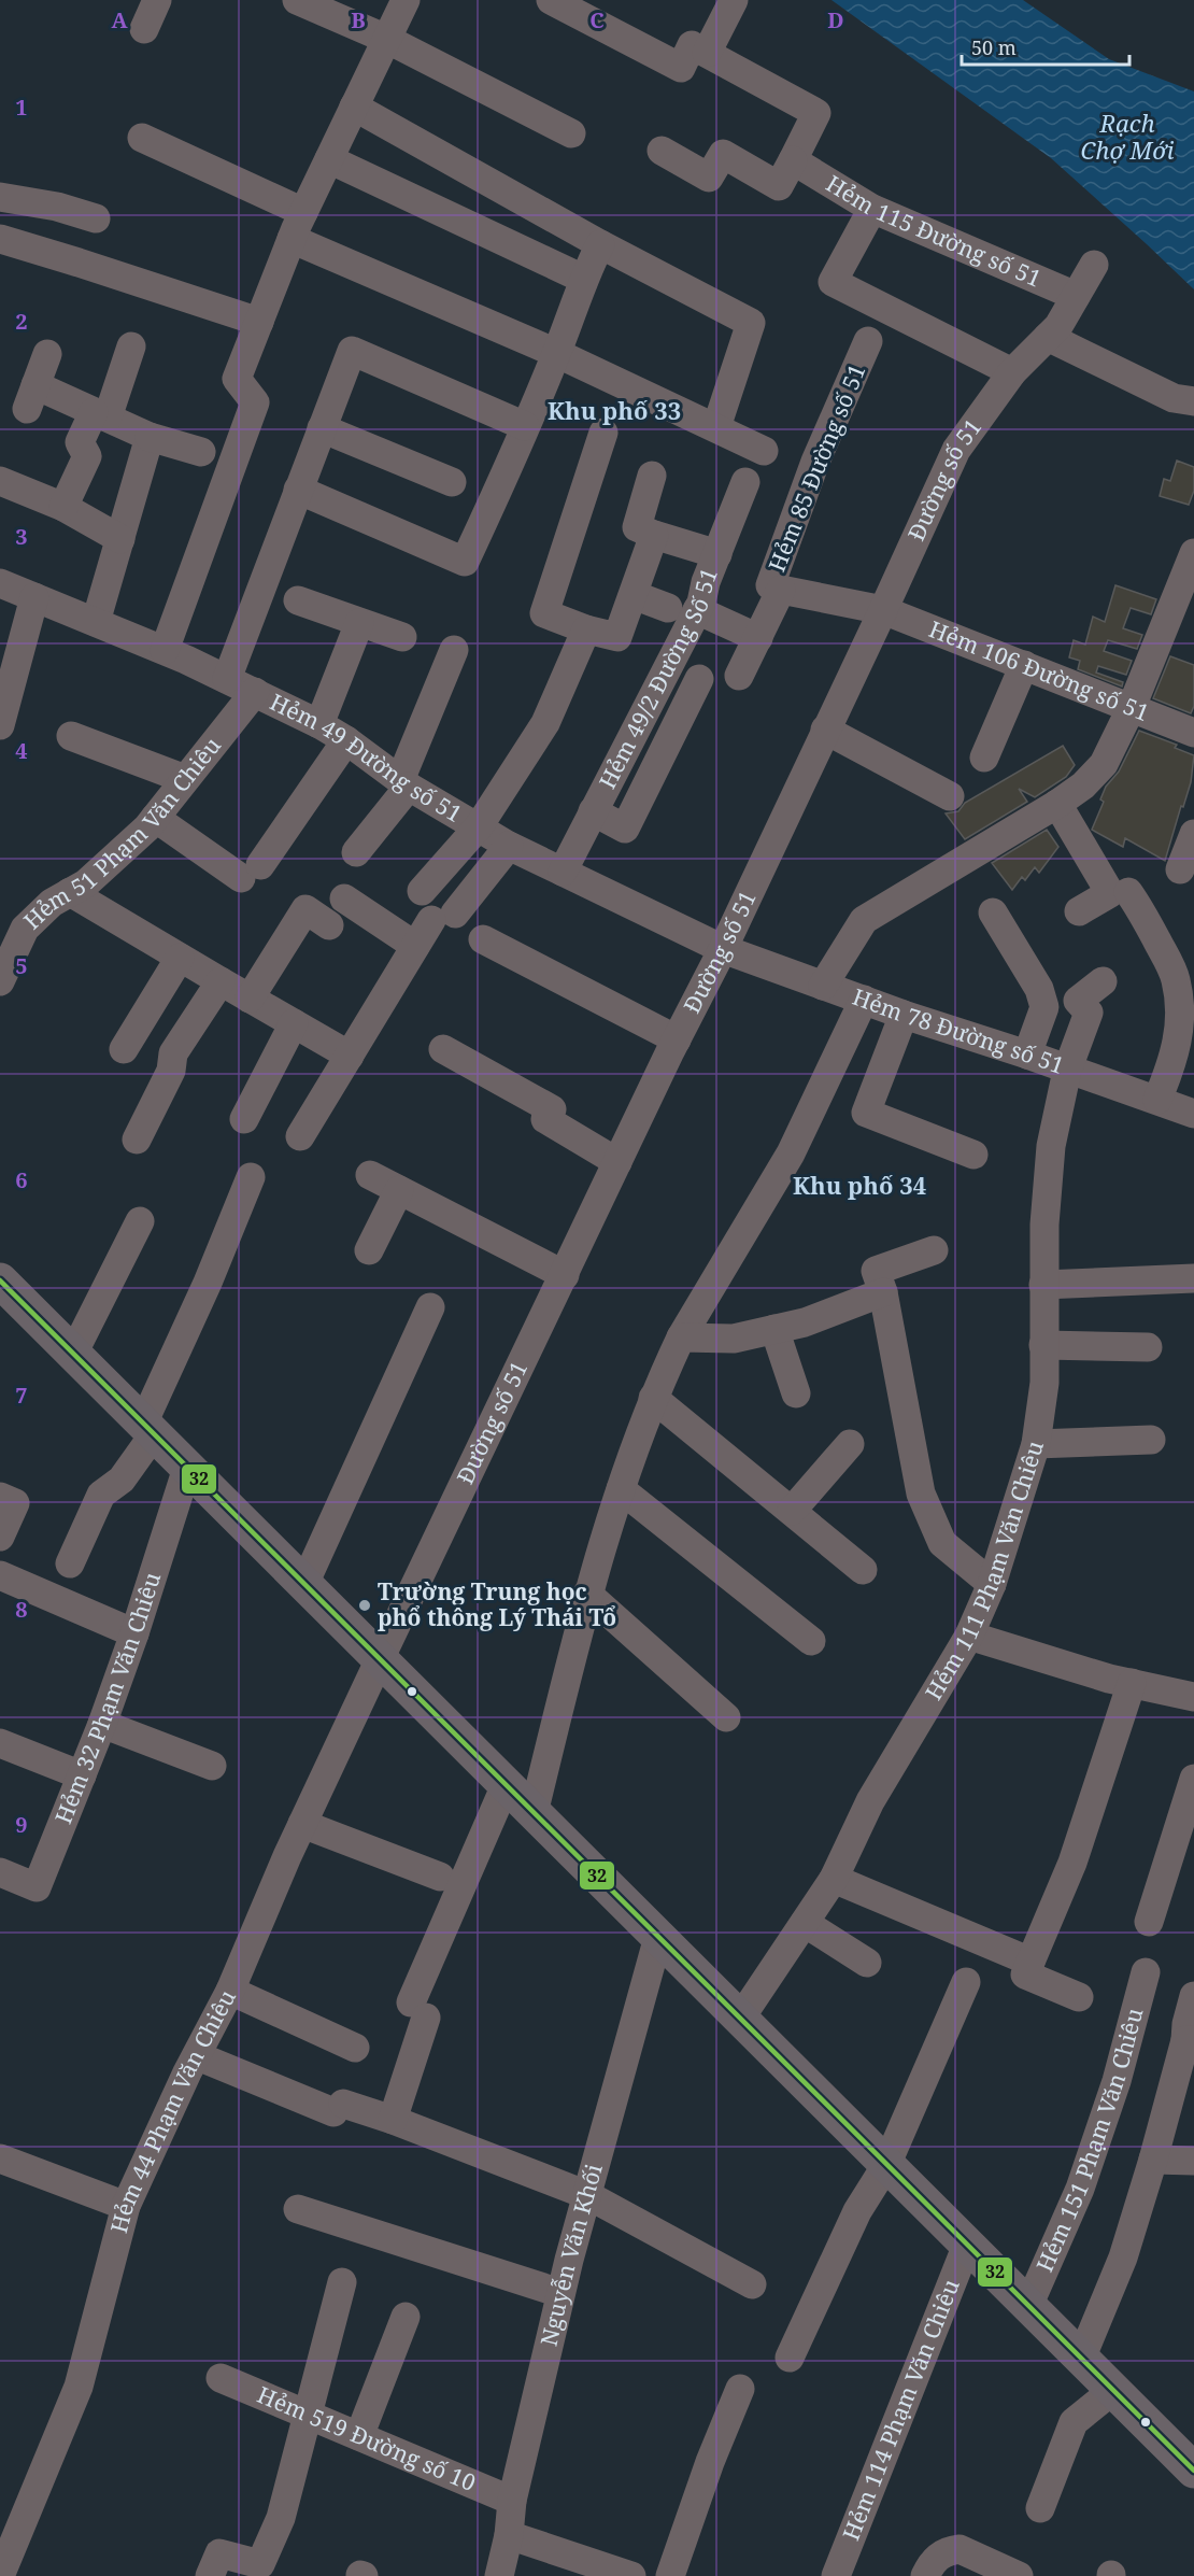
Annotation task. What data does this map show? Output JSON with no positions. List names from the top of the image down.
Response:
{
  "streets": {
    "street": [
      "Hẻm 115 Đường số 51",
      "Hẻm 85 Đường số 51",
      "Đường số 51",
      "Hẻm 106 Đường số 51",
      "Hẻm 49/2 Đường Số 51",
      "Hẻm 49 Đường số 51",
      "Hẻm 51 Phạm Văn Chiêu",
      "Hẻm 78 Đường số 51",
      "Hẻm 111 Phạm Văn Chiêu",
      "Hẻm 32 Phạm Văn Chiêu",
      "Hẻm 44 Phạm Văn Chiêu",
      "Hẻm 151 Phạm Văn Chiêu",
      "Nguyễn Văn Khối",
      "Hẻm 114 Phạm Văn Chiêu",
      "Hẻm 519 Đường số 10"
    ]
  },
  "crossings": [
    ["Hẻm 115 Đường số 51", "Đường số 51"],
    ["Hẻm 85 Đường số 51", "Đường số 51"],
    ["Hẻm 85 Đường số 51", "Hẻm 106 Đường số 51"],
    ["Đường số 51", "Hẻm 106 Đường số 51"],
    ["Đường số 51", "Hẻm 49 Đường số 51"],
    ["Đường số 51", "Hẻm 78 Đường số 51"],
    ["Đường số 51", "Hẻm 44 Phạm Văn Chiêu"],
    ["Hẻm 49/2 Đường Số 51", "Hẻm 49 Đường số 51"],
    ["Hẻm 49 Đường số 51", "Hẻm 51 Phạm Văn Chiêu"],
    ["Hẻm 49 Đường số 51", "Hẻm 78 Đường số 51"],
    ["Hẻm 78 Đường số 51", "Hẻm 111 Phạm Văn Chiêu"],
    ["Nguyễn Văn Khối", "Hẻm 519 Đường số 10"]
  ],
  "districts": ["Khu phố 33", "Khu phố 34"],
  "water": ["Rạch Chợ Mới"],
  "places": ["Trường Trung học phổ thông Lý Thái Tổ"],
  "lines": ["transit line 32"],
  "scale_bar": "50 m",
  "grid": {
    "columns": [
      "A",
      "B",
      "C",
      "D"
    ],
    "rows": [
      "1",
      "2",
      "3",
      "4",
      "5",
      "6",
      "7",
      "8",
      "9"
    ]
  }
}
